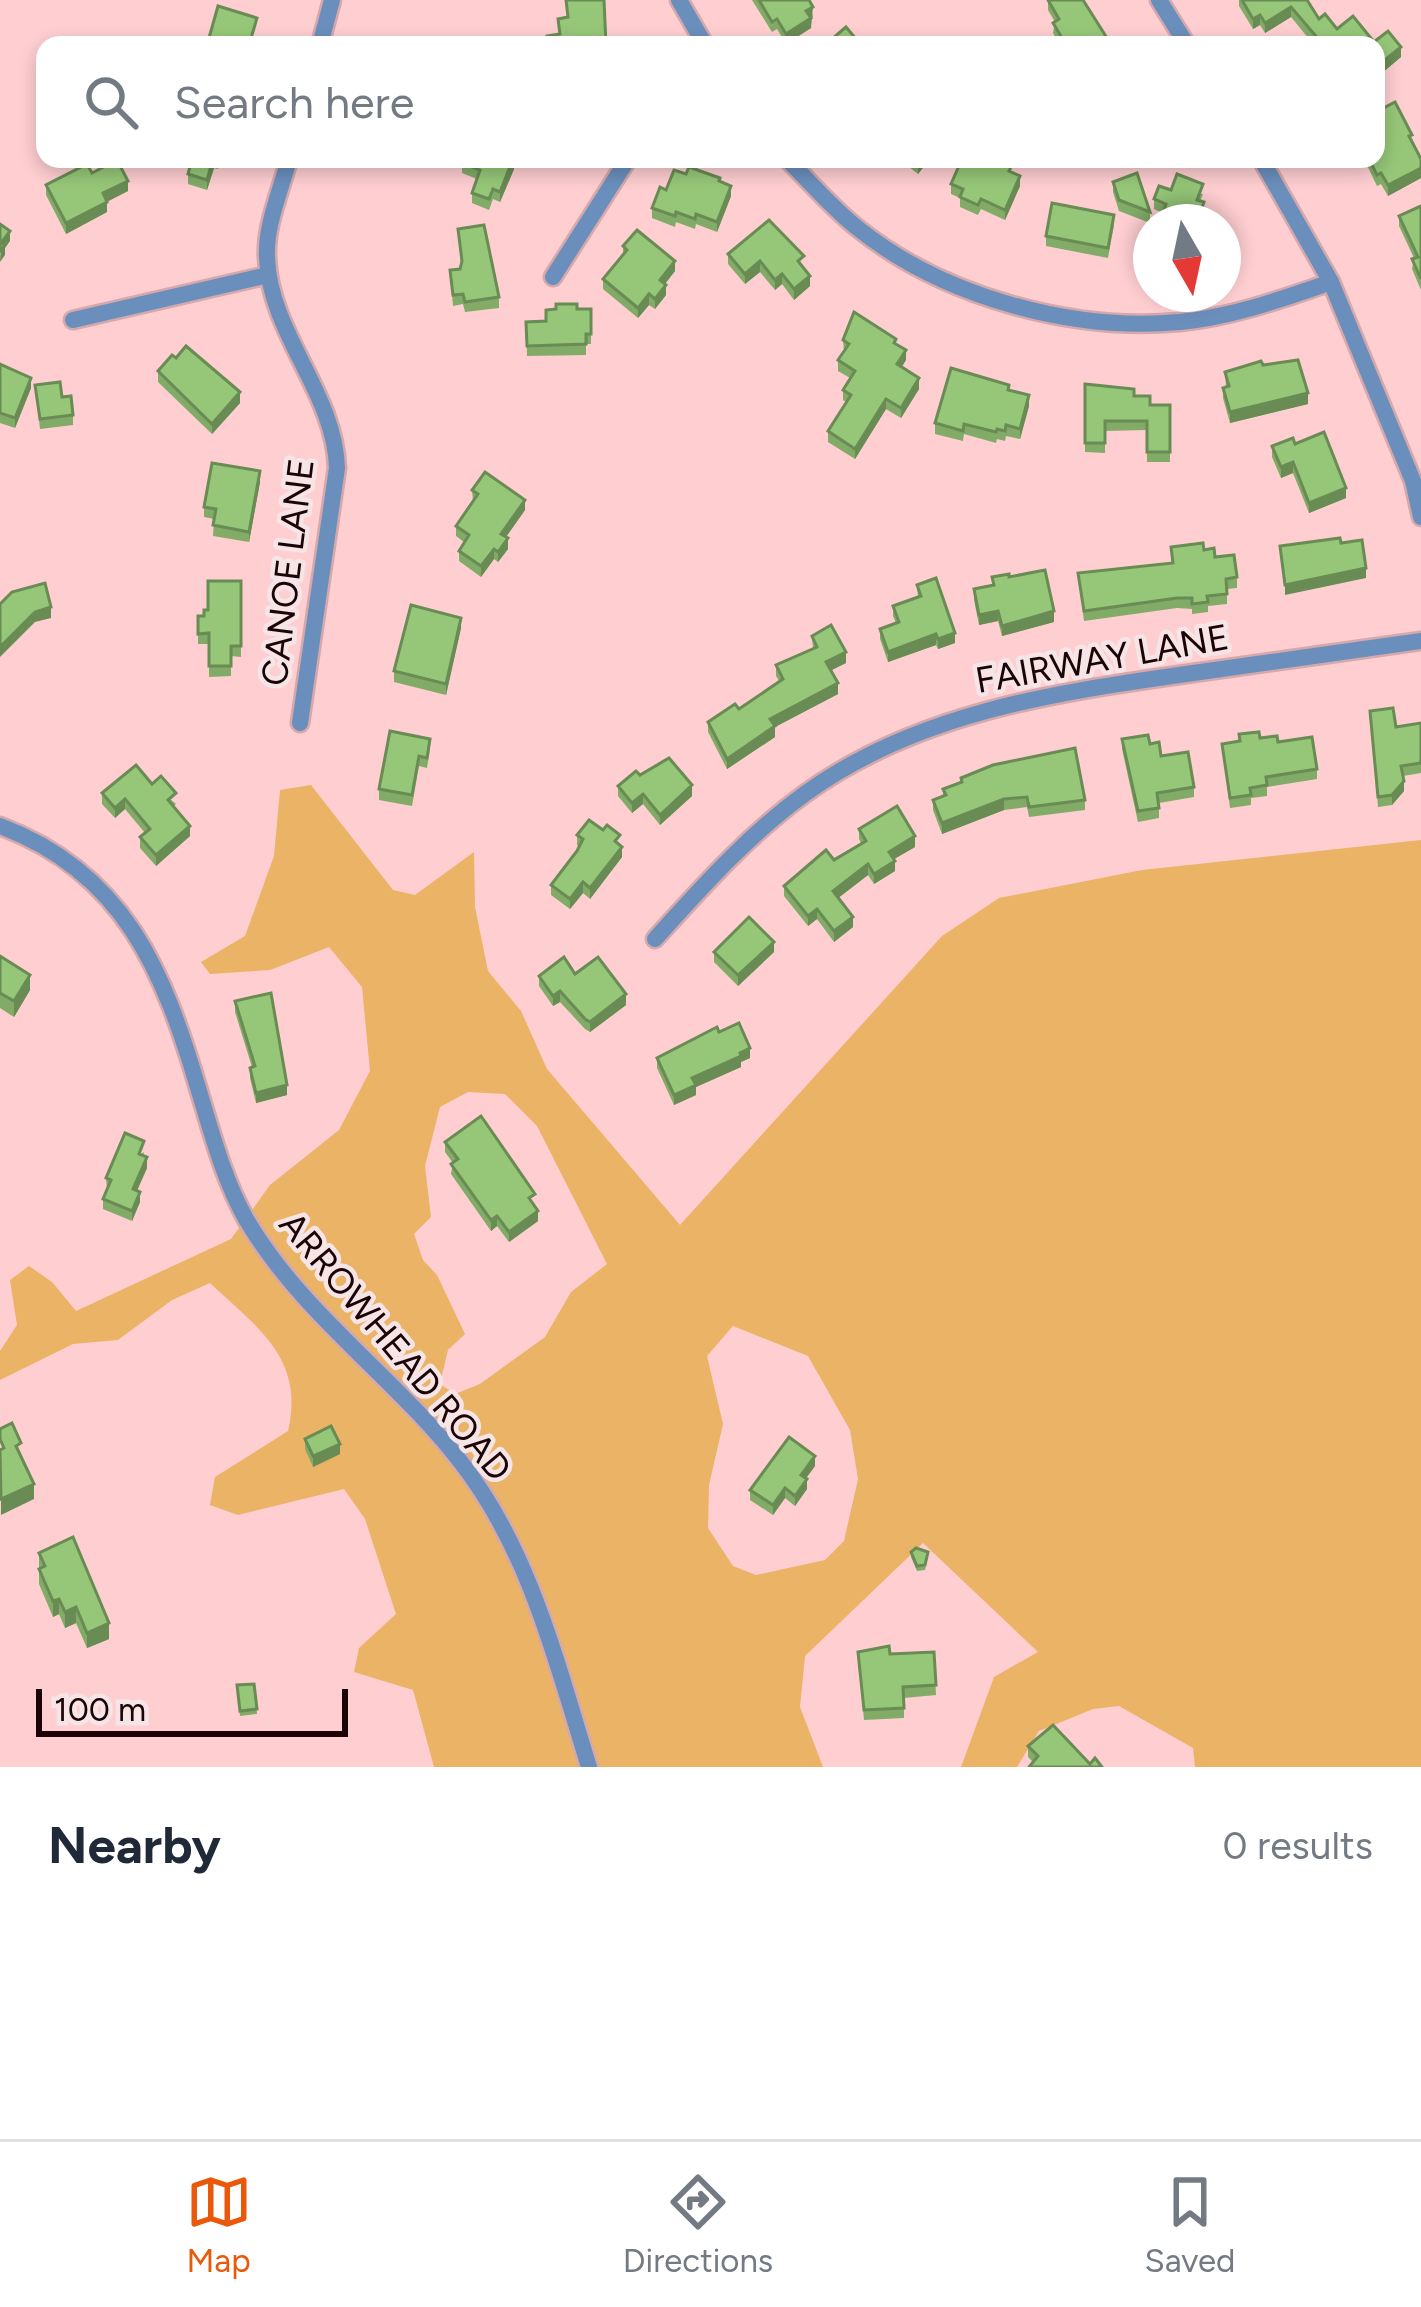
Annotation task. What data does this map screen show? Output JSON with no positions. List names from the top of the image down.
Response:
{
  "streets": {
    "street": ["CANOE LANE", "FAIRWAY LANE", "ARROWHEAD ROAD"]
  },
  "scale_bar": "100 m",
  "north": "bottom",
  "page": {
    "search": "Search here",
    "scale": "100 m",
    "heading": ["Nearby", "0 results"],
    "nav": ["Map", "Directions", "Saved"]
  }
}
